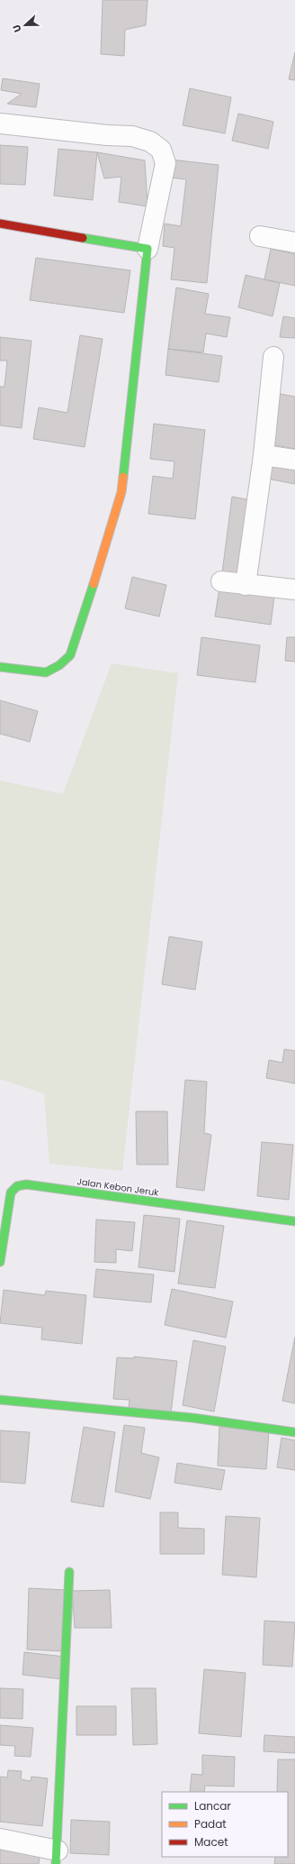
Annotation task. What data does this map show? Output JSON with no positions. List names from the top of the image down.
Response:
{
  "streets": {
    "street": ["Jalan Kebon Jeruk"]
  },
  "legend": ["Lancar", "Padat", "Macet"],
  "north": "left"
}
